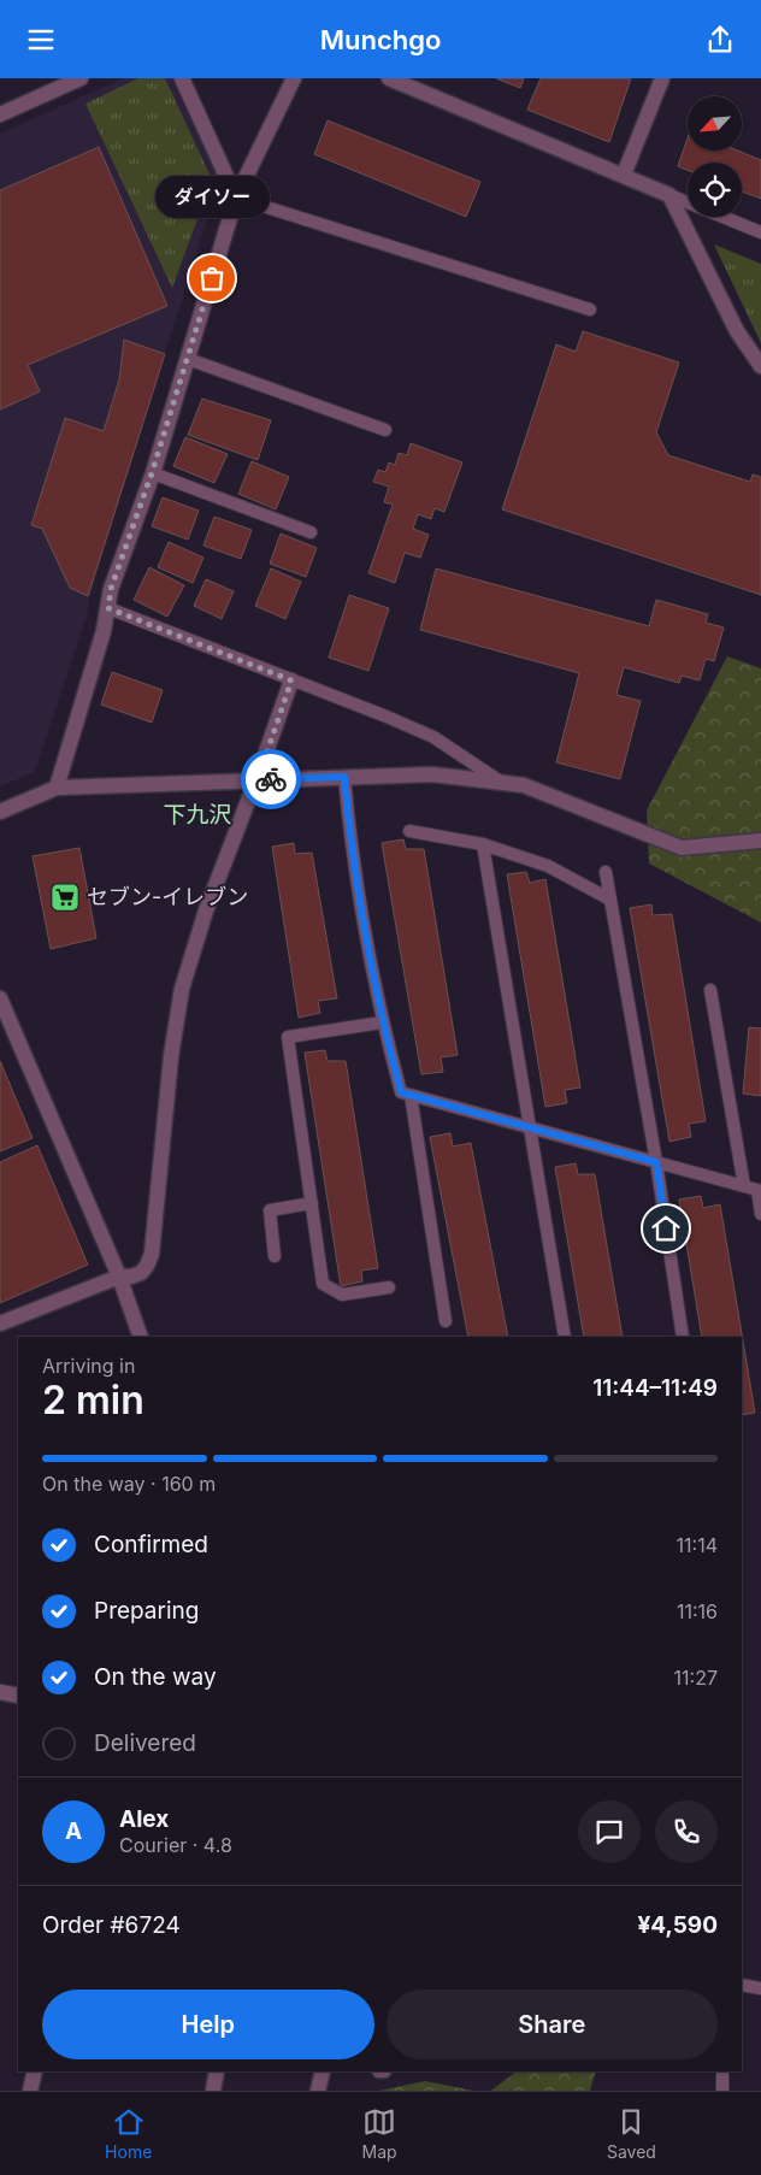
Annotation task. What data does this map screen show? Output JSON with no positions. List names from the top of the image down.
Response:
{
  "districts": ["下九沢"],
  "places": {
    "other": ["ダイソー"],
    "supermarket": ["セブン-イレブン"]
  },
  "north": "bottom left",
  "page": {
    "header": "Munchgo",
    "bubble": "ダイソー",
    "heading": ["2 min", "Arriving in", "11:44–11:49"],
    "panel": [
      "Alex",
      "Courier · 4.8",
      "Order #6724",
      "¥4,590"
    ],
    "bar": "On the way · 160 m",
    "list": [
      ["Confirmed", "11:14"],
      ["Preparing", "11:16"],
      ["On the way", "11:27"],
      "Delivered"
    ],
    "round": "A",
    "buttons": ["Help", "Share"],
    "tabs": ["Home", "Map", "Saved"]
  }
}
